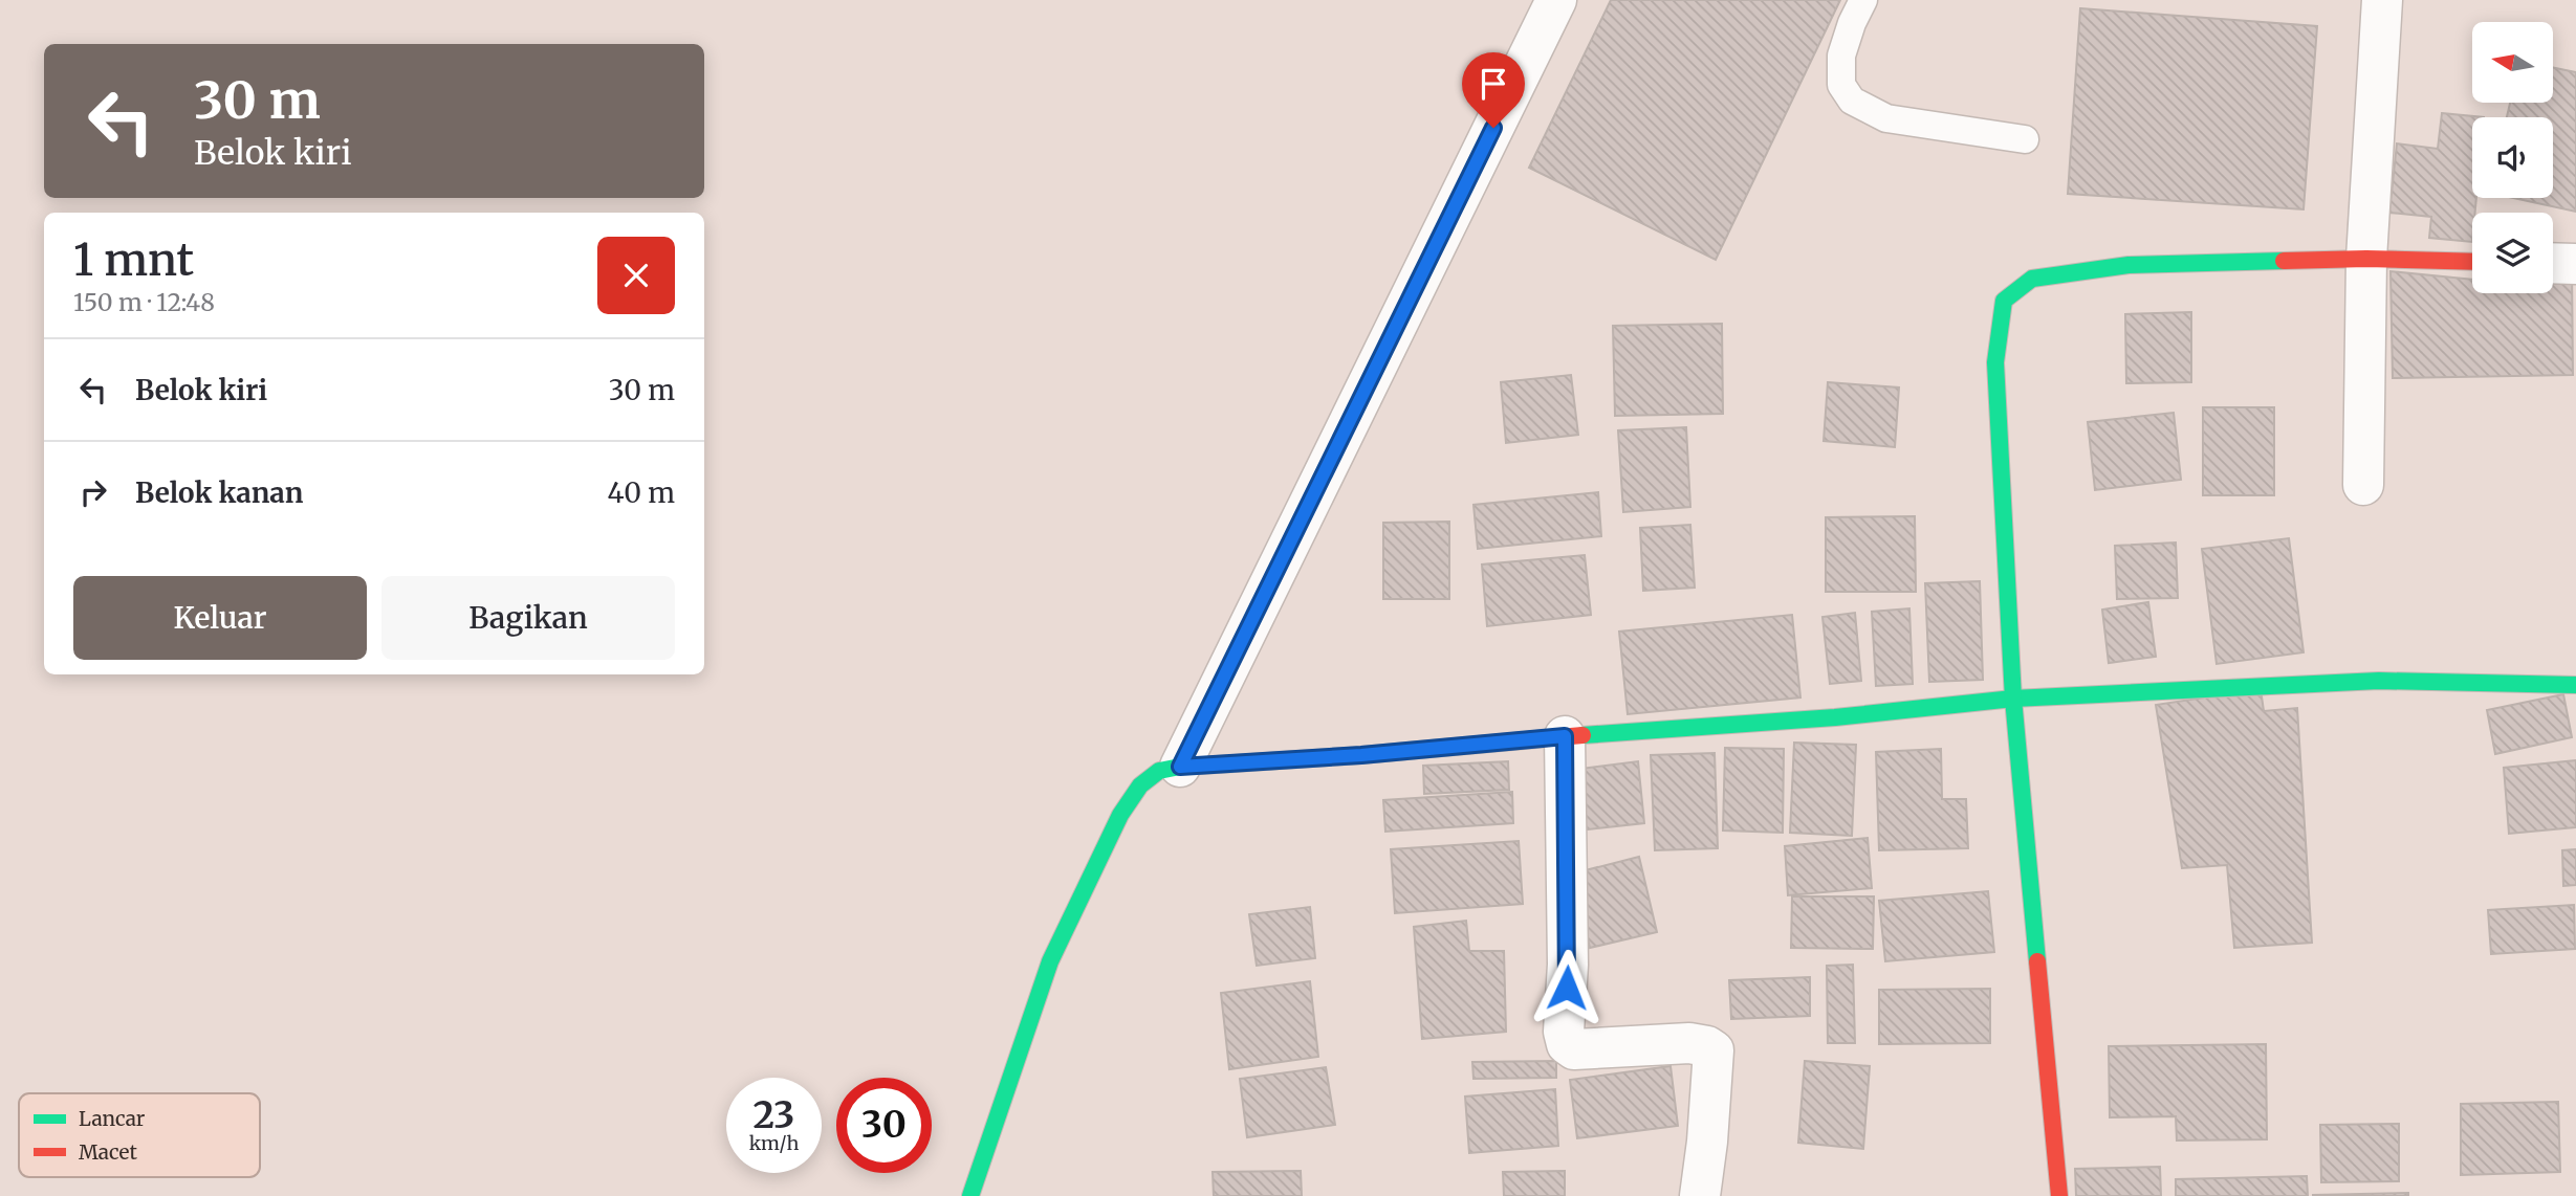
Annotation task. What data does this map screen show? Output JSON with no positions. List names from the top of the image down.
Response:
{
  "legend": ["Lancar", "Macet"],
  "north": "left",
  "page": {
    "turn": ["30 m", "Belok kiri"],
    "heading": ["1 mnt", "150 m · 12:48"],
    "list": [
      {
        "name": "Belok kiri",
        "value": "30 m"
      },
      {
        "name": "Belok kanan",
        "value": "40 m"
      }
    ],
    "buttons": ["Keluar", "Bagikan"],
    "speed": "23 km/h",
    "limit": "30"
  }
}
